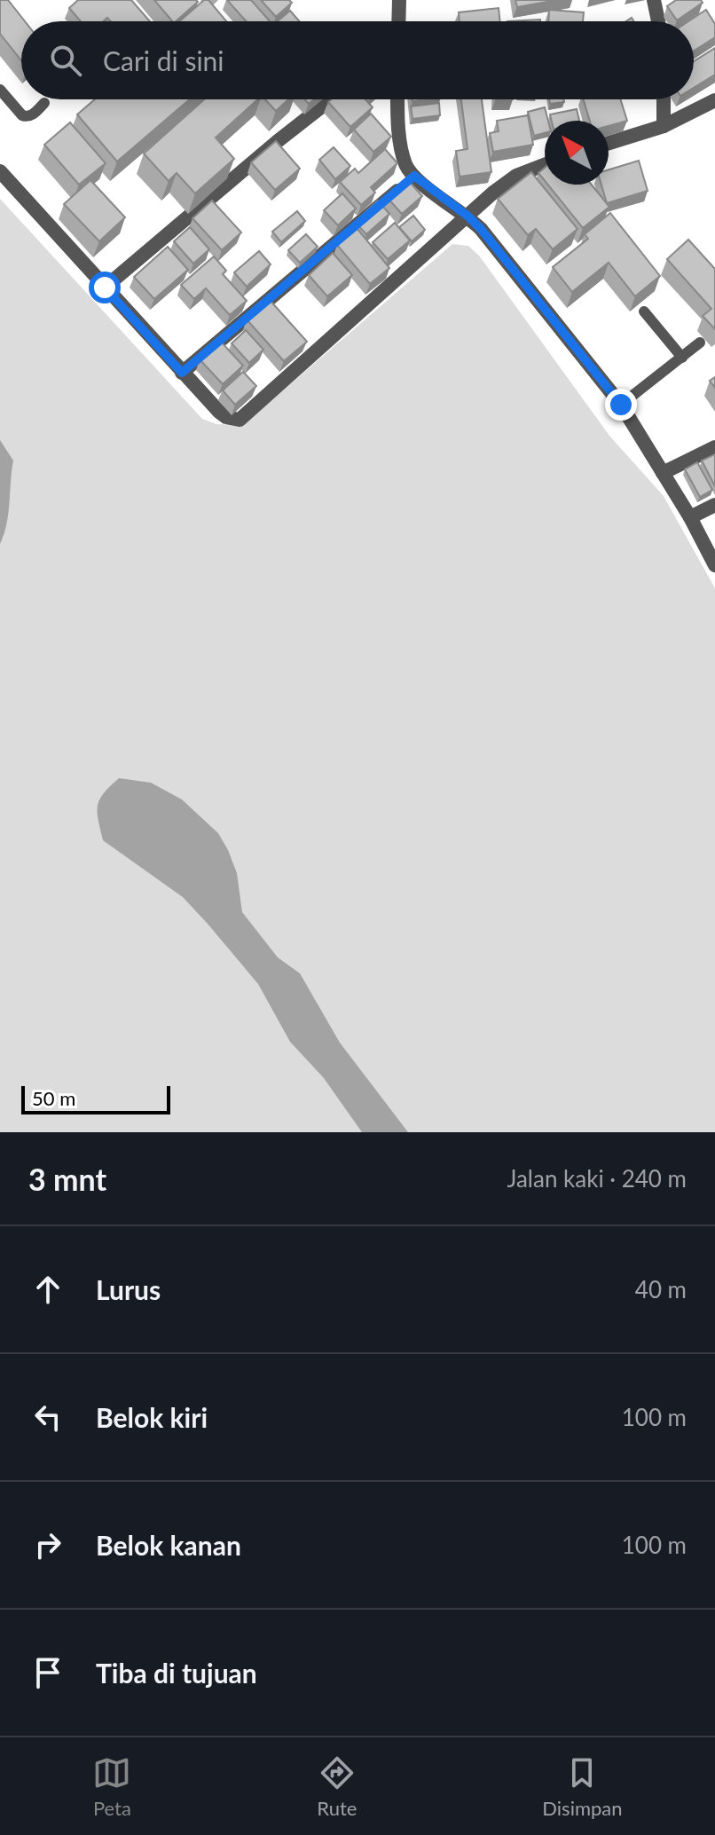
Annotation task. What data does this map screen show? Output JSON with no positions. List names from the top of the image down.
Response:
{
  "scale_bar": "50 m",
  "north": "top left",
  "page": {
    "search": "Cari di sini",
    "scale": "50 m",
    "heading": ["3 mnt", "Jalan kaki · 240 m"],
    "list": [
      ["Lurus", "40 m"],
      ["Belok kiri", "100 m"],
      ["Belok kanan", "100 m"],
      "Tiba di tujuan"
    ],
    "nav": ["Peta", "Rute", "Disimpan"]
  }
}
